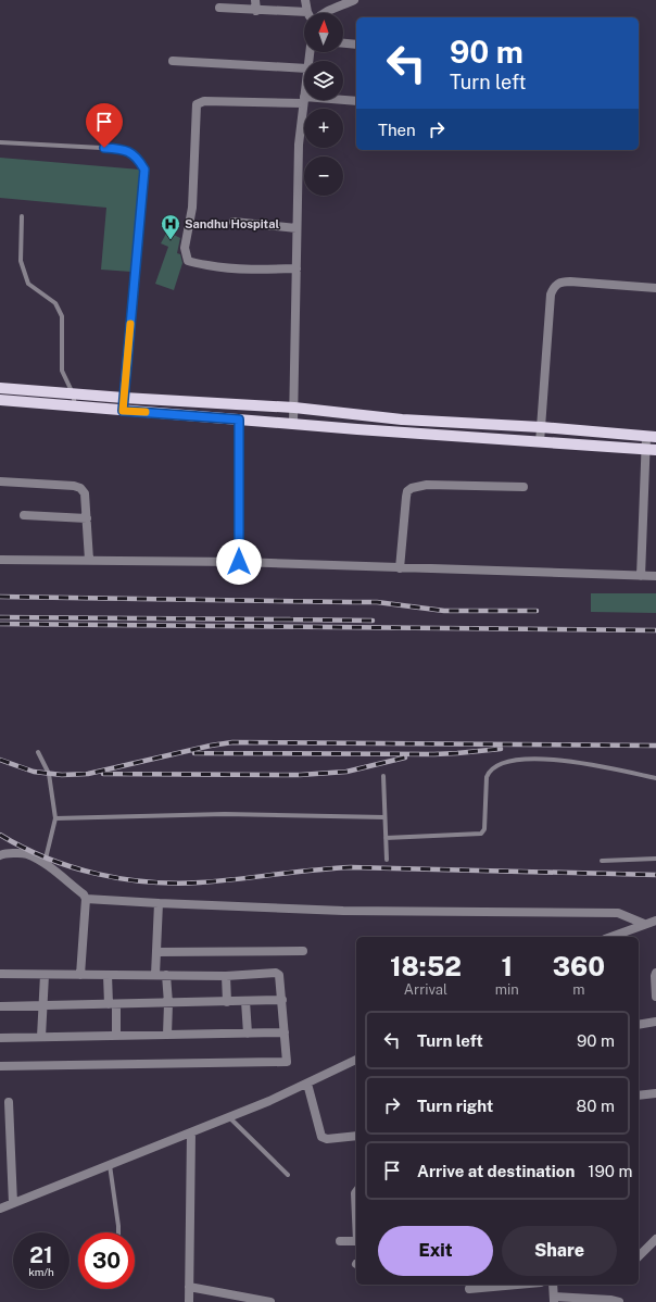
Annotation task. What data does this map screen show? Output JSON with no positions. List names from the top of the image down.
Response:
{
  "places": {
    "hospital": ["Sandhu Hospital"]
  },
  "north": "top",
  "page": {
    "map_buttons": ["+", "−"],
    "turn": ["90 m", "Turn left"],
    "then": "Then",
    "eta": [
      "18:52",
      "Arrival",
      "1",
      "min",
      "360",
      "m"
    ],
    "list": [
      {
        "name": "Turn left",
        "value": "90 m"
      },
      {
        "name": "Turn right",
        "value": "80 m"
      },
      {
        "name": "Arrive at destination",
        "value": "190 m"
      }
    ],
    "buttons": ["Exit", "Share"],
    "speed": "21 km/h",
    "limit": "30"
  }
}
